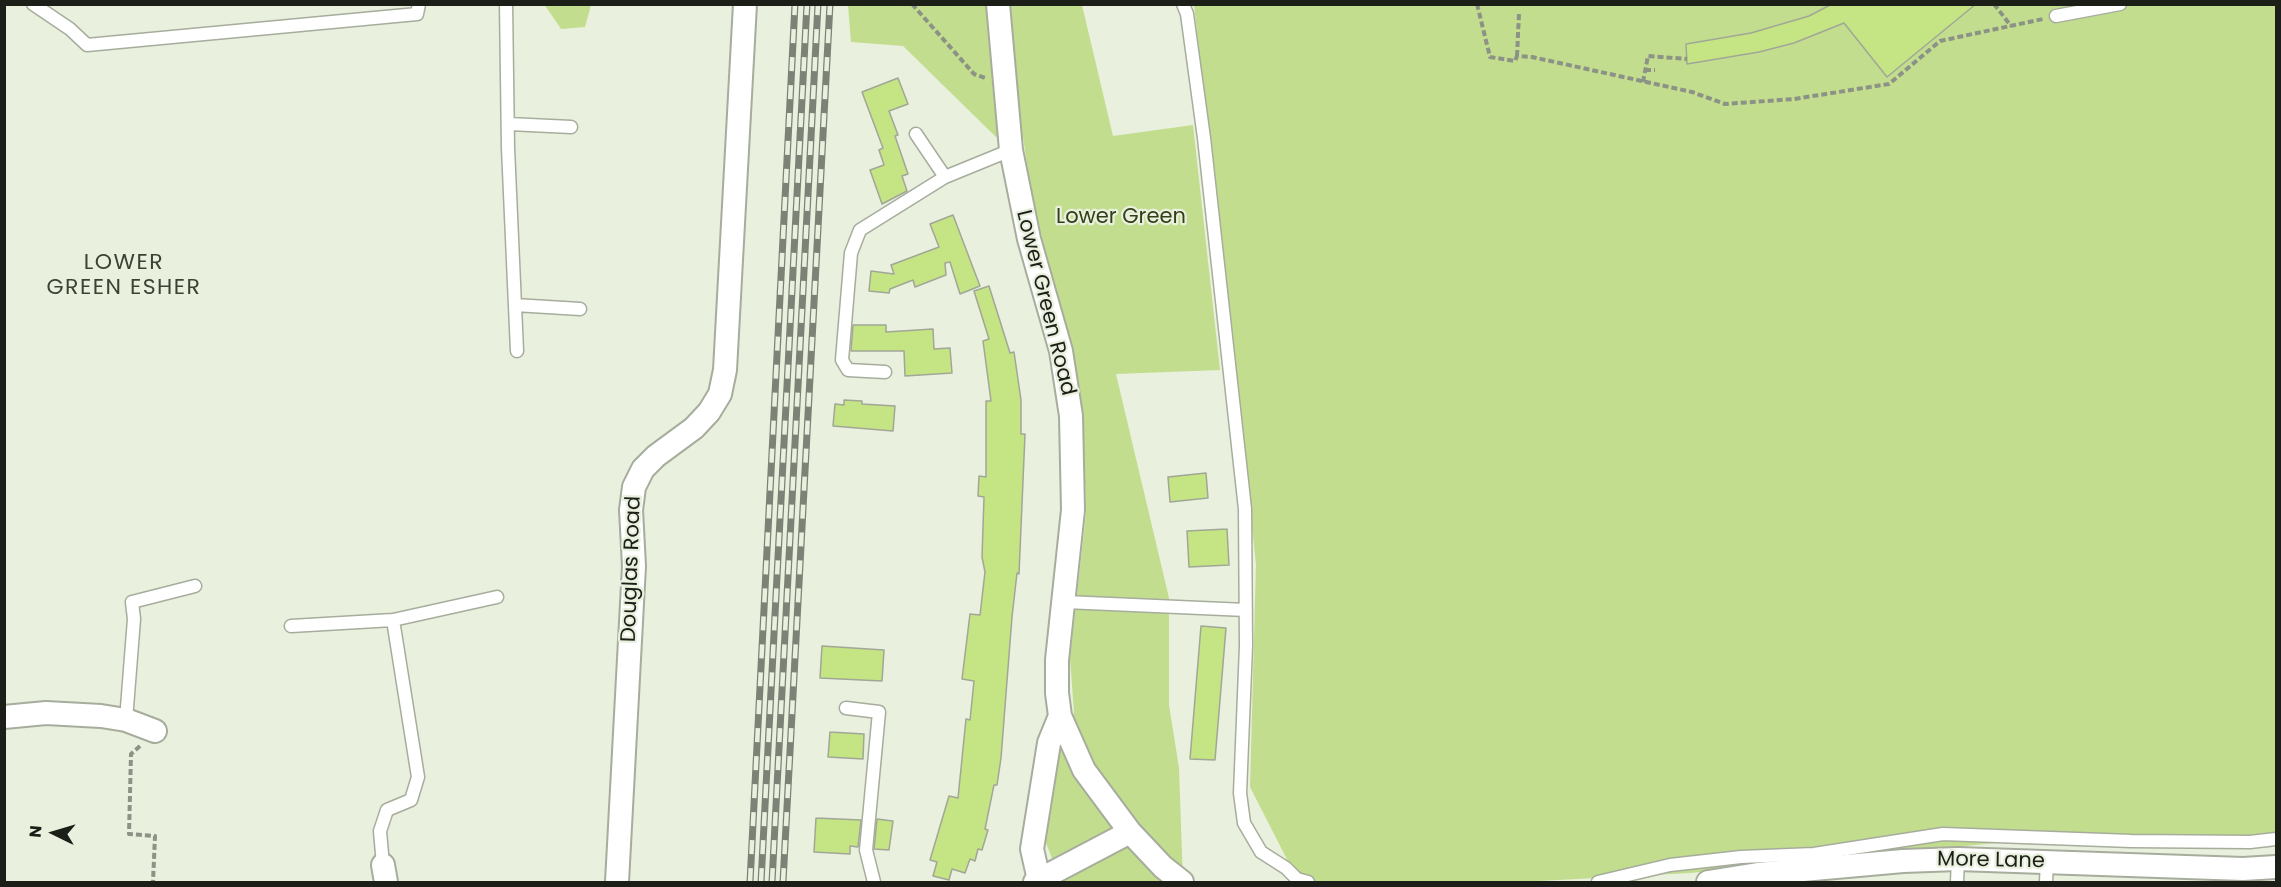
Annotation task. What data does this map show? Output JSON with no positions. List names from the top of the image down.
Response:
{
  "streets": {
    "street": ["Lower Green Road", "Douglas Road", "More Lane"]
  },
  "districts": ["LOWER GREEN ESHER"],
  "parks": ["Lower Green"],
  "north": "left"
}
